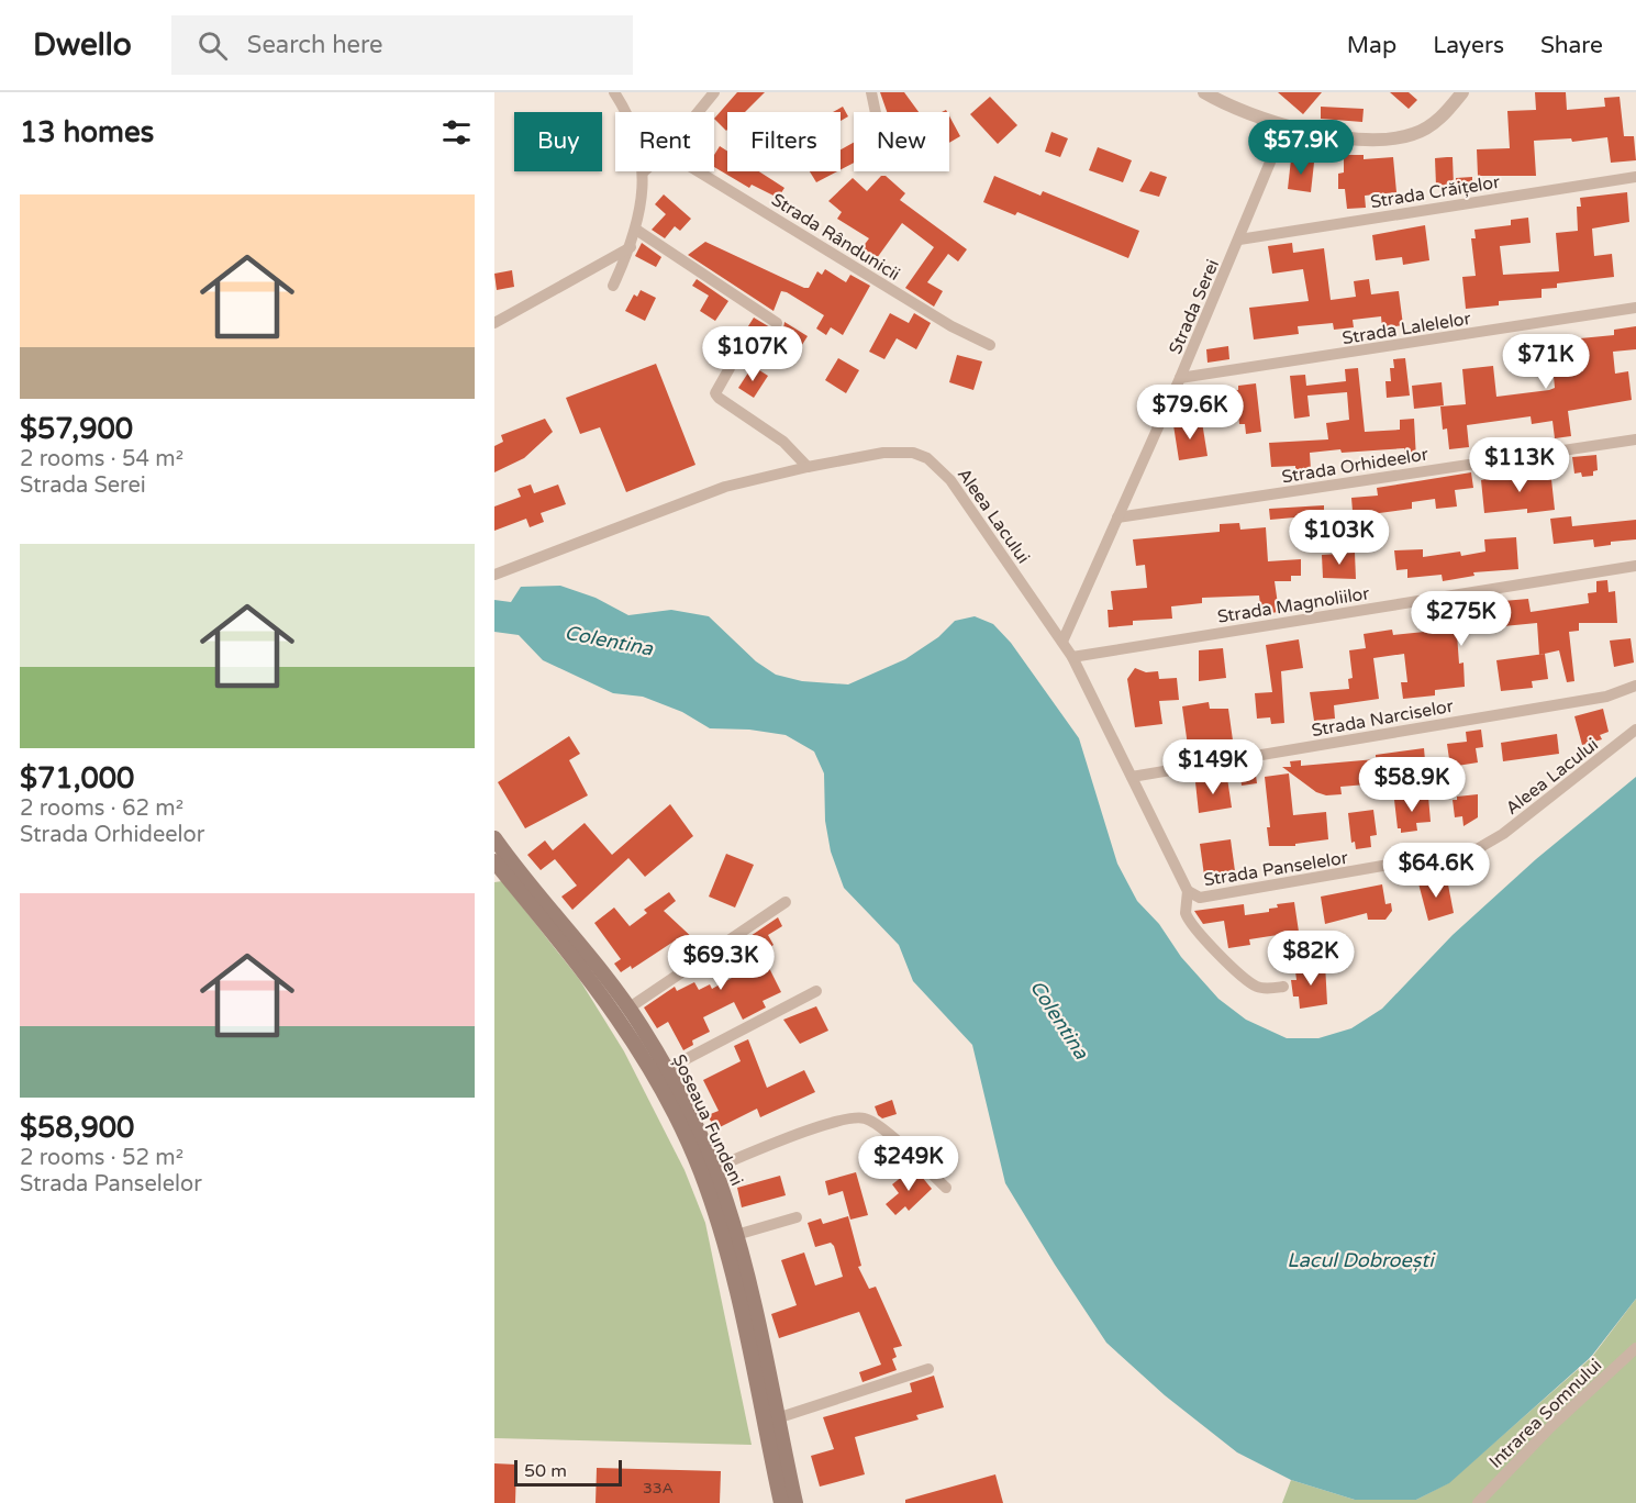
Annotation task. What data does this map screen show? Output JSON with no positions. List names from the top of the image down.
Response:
{
  "streets": {
    "main road": ["Șoseaua Fundeni"],
    "street": [
      "Strada Crăițelor",
      "Strada Rândunicii",
      "Strada Serei",
      "Strada Lalelelor",
      "Strada Orhideelor",
      "Aleea Lacului",
      "Strada Magnoliilor",
      "Strada Narciselor",
      "Strada Panselelor",
      "Intrarea Somnului"
    ]
  },
  "crossings": [
    ["Strada Crăițelor", "Strada Serei"],
    ["Strada Serei", "Strada Lalelelor"],
    ["Strada Serei", "Strada Orhideelor"],
    ["Strada Serei", "Aleea Lacului"],
    ["Aleea Lacului", "Strada Magnoliilor"],
    ["Aleea Lacului", "Strada Narciselor"],
    ["Aleea Lacului", "Strada Panselelor"]
  ],
  "water": ["Colentina", "Lacul Dobroești"],
  "house_numbers": ["33A"],
  "scale_bar": "50 m",
  "page": {
    "header": "Dwello",
    "search": "Search here",
    "nav": ["Map", "Layers", "Share"],
    "heading": "13 homes",
    "chip": [
      "Buy",
      "Rent",
      "Filters",
      "New"
    ],
    "price": [
      "$57.9K",
      "$107K",
      "$71K",
      "$79.6K",
      "$113K",
      "$103K",
      "$275K",
      "$149K",
      "$58.9K",
      "$64.6K",
      "$82K",
      "$69.3K",
      "$249K"
    ],
    "list": [
      {
        "name": "$57,900",
        "note": "2 rooms · 54 m² · Strada Serei"
      },
      {
        "name": "$71,000",
        "note": "2 rooms · 62 m² · Strada Orhideelor"
      },
      {
        "name": "$58,900",
        "note": "2 rooms · 52 m² · Strada Panselelor"
      }
    ],
    "scale": "50 m"
  }
}
